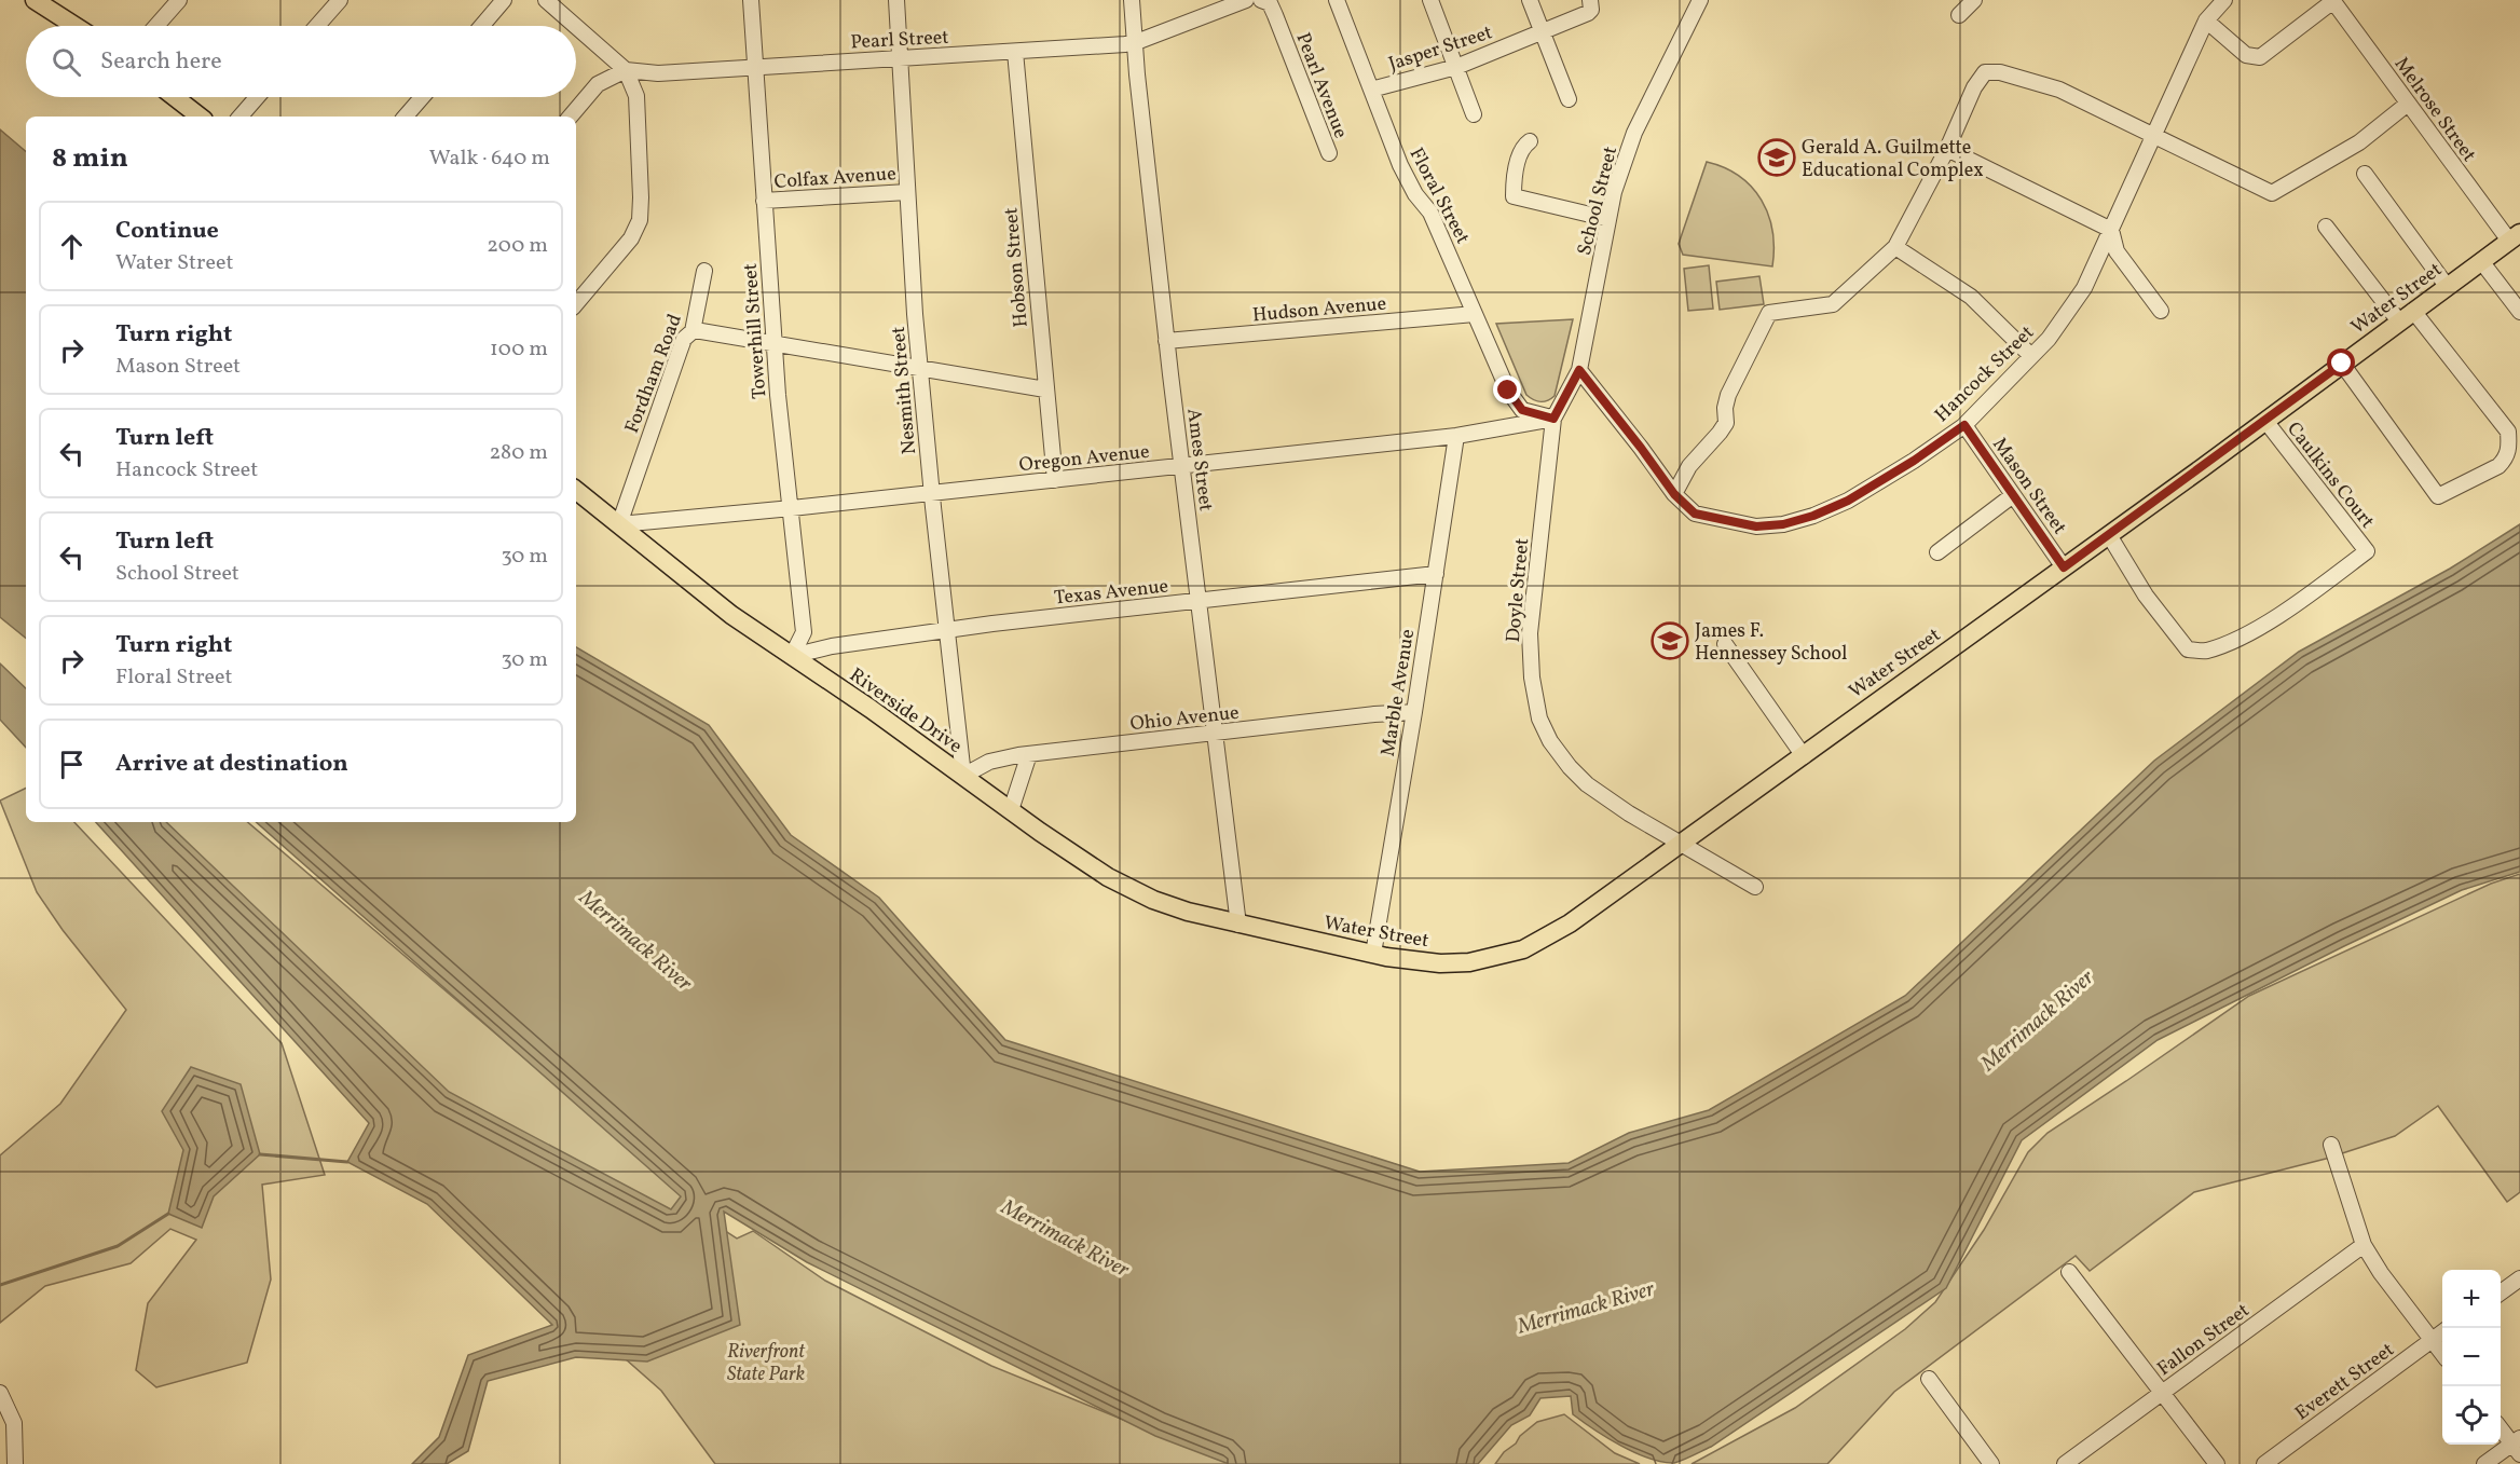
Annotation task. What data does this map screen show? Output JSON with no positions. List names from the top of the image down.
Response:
{
  "streets": {
    "main road": ["Water Street", "Riverside Drive"],
    "street": [
      "Pearl Street",
      "Jasper Street",
      "Pearl Avenue",
      "Melrose Street",
      "Colfax Avenue",
      "Floral Street",
      "School Street",
      "Hobson Street",
      "Hudson Avenue",
      "Towerhill Street",
      "Fordham Road",
      "Hancock Street",
      "Nesmith Street",
      "Oregon Avenue",
      "Ames Street",
      "Caulkins Court",
      "Mason Street",
      "Doyle Street",
      "Texas Avenue",
      "Marble Avenue",
      "Ohio Avenue",
      "Fallon Street",
      "Everett Street"
    ]
  },
  "crossings": [
    ["Pearl Street", "Hobson Street"],
    ["Pearl Street", "Towerhill Street"],
    ["Pearl Street", "Nesmith Street"],
    ["Pearl Street", "Ames Street"],
    ["Jasper Street", "Floral Street"],
    ["Melrose Street", "Water Street"],
    ["Colfax Avenue", "Towerhill Street"],
    ["Colfax Avenue", "Nesmith Street"],
    ["Floral Street", "School Street"],
    ["Floral Street", "Hudson Avenue"],
    ["Floral Street", "Oregon Avenue"],
    ["Floral Street", "Doyle Street"],
    ["School Street", "Hancock Street"],
    ["School Street", "Oregon Avenue"],
    ["School Street", "Doyle Street"],
    ["Hobson Street", "Oregon Avenue"],
    ["Water Street", "Ames Street"],
    ["Water Street", "Caulkins Court"],
    ["Water Street", "Mason Street"],
    ["Water Street", "Doyle Street"],
    ["Water Street", "Marble Avenue"],
    ["Water Street", "Riverside Drive"],
    ["Hudson Avenue", "Ames Street"],
    ["Towerhill Street", "Oregon Avenue"],
    ["Towerhill Street", "Texas Avenue"],
    ["Towerhill Street", "Riverside Drive"],
    ["Fordham Road", "Oregon Avenue"],
    ["Fordham Road", "Riverside Drive"],
    ["Hancock Street", "Mason Street"],
    ["Nesmith Street", "Oregon Avenue"],
    ["Nesmith Street", "Texas Avenue"],
    ["Nesmith Street", "Riverside Drive"],
    ["Nesmith Street", "Ohio Avenue"],
    ["Oregon Avenue", "Ames Street"],
    ["Oregon Avenue", "Doyle Street"],
    ["Oregon Avenue", "Marble Avenue"],
    ["Oregon Avenue", "Riverside Drive"],
    ["Ames Street", "Texas Avenue"],
    ["Ames Street", "Riverside Drive"],
    ["Ames Street", "Ohio Avenue"],
    ["Texas Avenue", "Marble Avenue"],
    ["Texas Avenue", "Riverside Drive"],
    ["Marble Avenue", "Ohio Avenue"],
    ["Riverside Drive", "Ohio Avenue"]
  ],
  "water": ["Merrimack River"],
  "parks": ["Riverfront State Park"],
  "places": {
    "school or university": ["Gerald A. Guilmette Educational Complex", "James F. Hennessey School"]
  },
  "page": {
    "search": "Search here",
    "heading": ["8 min", "Walk · 640 m"],
    "list": [
      ["Continue", "Water Street", "200 m"],
      ["Turn right", "Mason Street", "100 m"],
      ["Turn left", "Hancock Street", "280 m"],
      ["Turn left", "School Street", "30 m"],
      ["Turn right", "Floral Street", "30 m"],
      "Arrive at destination"
    ],
    "map_buttons": ["+", "−"]
  }
}
